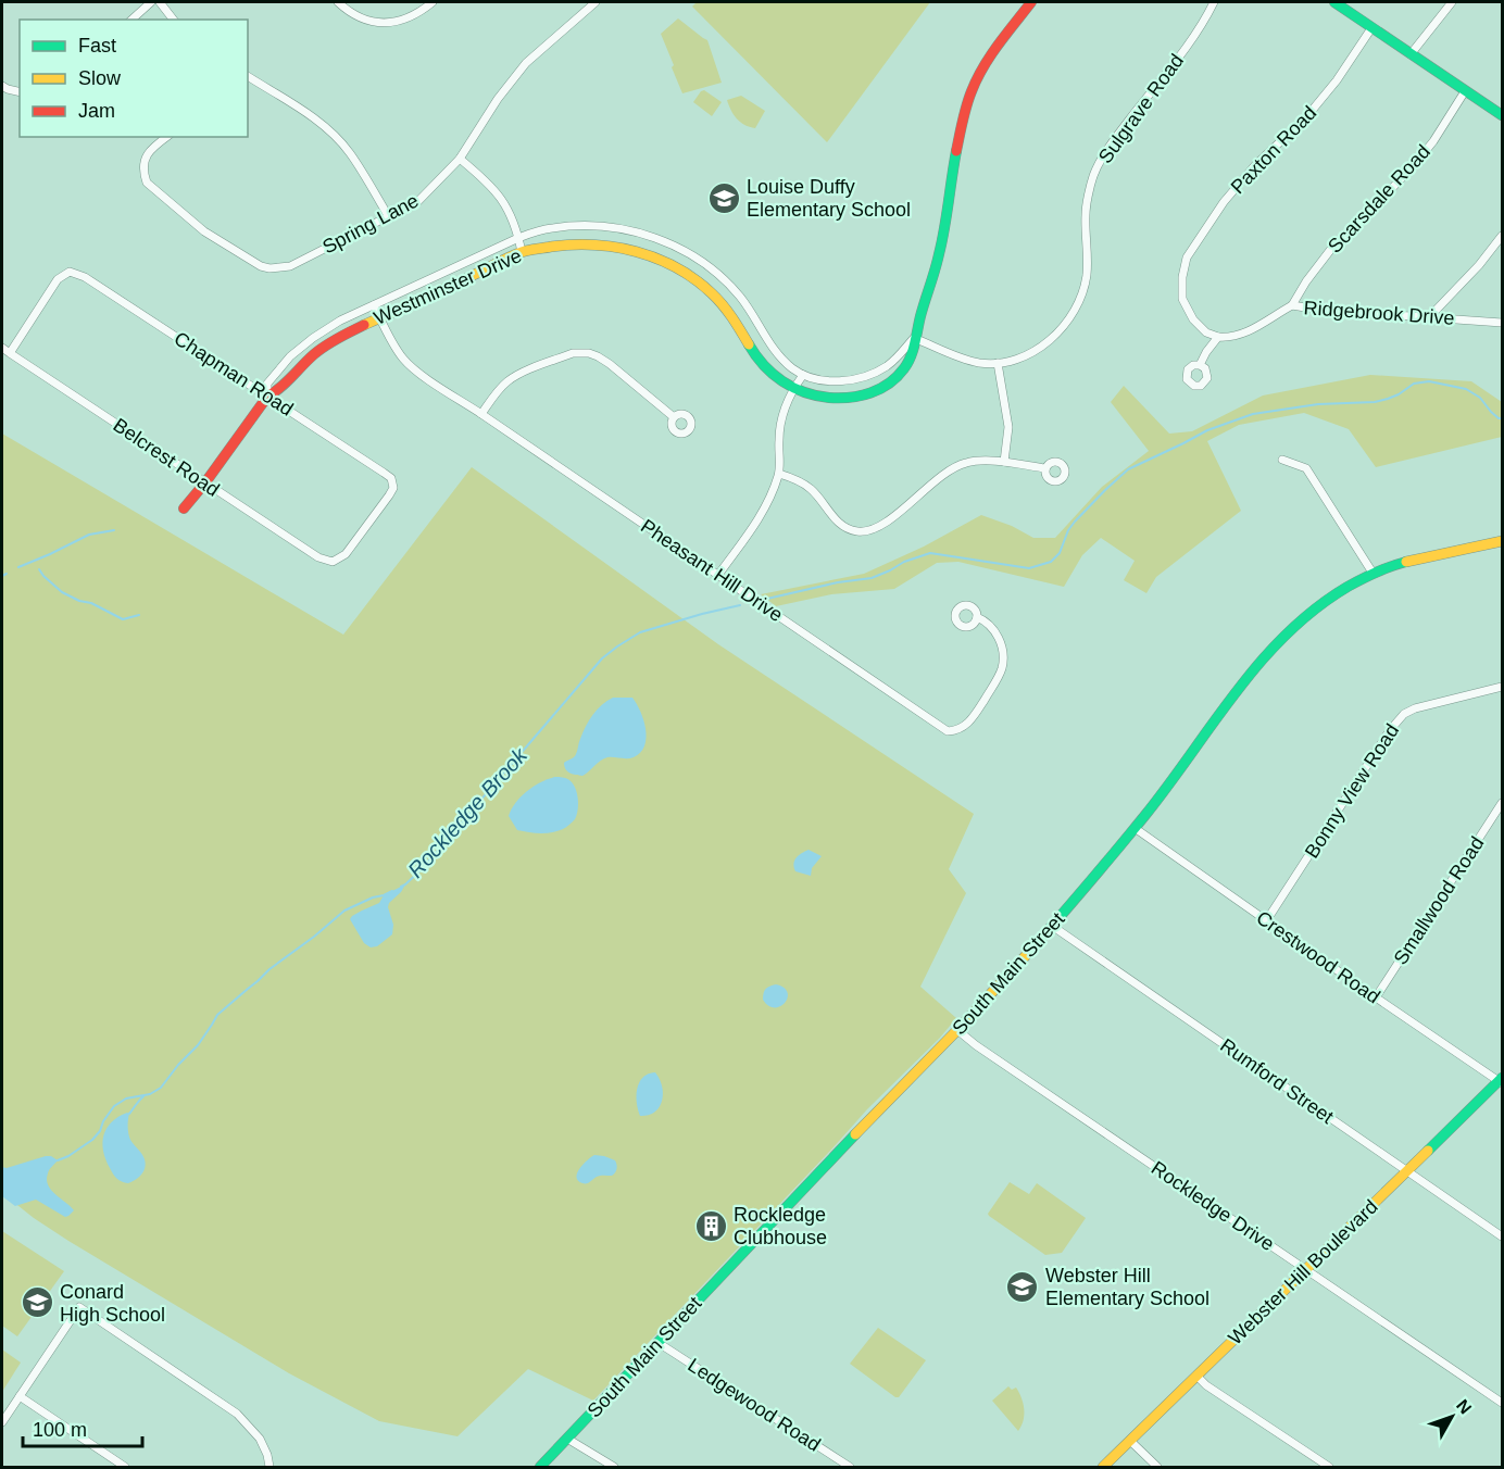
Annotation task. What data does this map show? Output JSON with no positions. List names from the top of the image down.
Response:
{
  "streets": {
    "street": [
      "Sulgrave Road",
      "Paxton Road",
      "Scarsdale Road",
      "Spring Lane",
      "Westminster Drive",
      "Ridgebrook Drive",
      "Chapman Road",
      "Belcrest Road",
      "Pheasant Hill Drive",
      "Bonny View Road",
      "Smallwood Road",
      "Crestwood Road",
      "South Main Street",
      "Rumford Street",
      "Rockledge Drive",
      "Webster Hill Boulevard",
      "Ledgewood Road"
    ]
  },
  "crossings": [
    ["Sulgrave Road", "Westminster Drive"],
    ["Paxton Road", "Ridgebrook Drive"],
    ["Scarsdale Road", "Ridgebrook Drive"],
    ["Westminster Drive", "Chapman Road"],
    ["Westminster Drive", "Belcrest Road"],
    ["Westminster Drive", "Pheasant Hill Drive"],
    ["Chapman Road", "Belcrest Road"],
    ["Bonny View Road", "Crestwood Road"],
    ["Smallwood Road", "Crestwood Road"],
    ["Crestwood Road", "South Main Street"],
    ["Crestwood Road", "Webster Hill Boulevard"],
    ["South Main Street", "Rumford Street"],
    ["South Main Street", "Rockledge Drive"],
    ["South Main Street", "Ledgewood Road"],
    ["Rumford Street", "Webster Hill Boulevard"],
    ["Rockledge Drive", "Webster Hill Boulevard"]
  ],
  "water": ["Rockledge Brook"],
  "places": {
    "school or university": ["Louise Duffy Elementary School", "Webster Hill Elementary School", "Conard High School"],
    "building": ["Rockledge Clubhouse"]
  },
  "legend": ["Fast", "Slow", "Jam"],
  "scale_bar": "100 m",
  "north": "top right"
}
